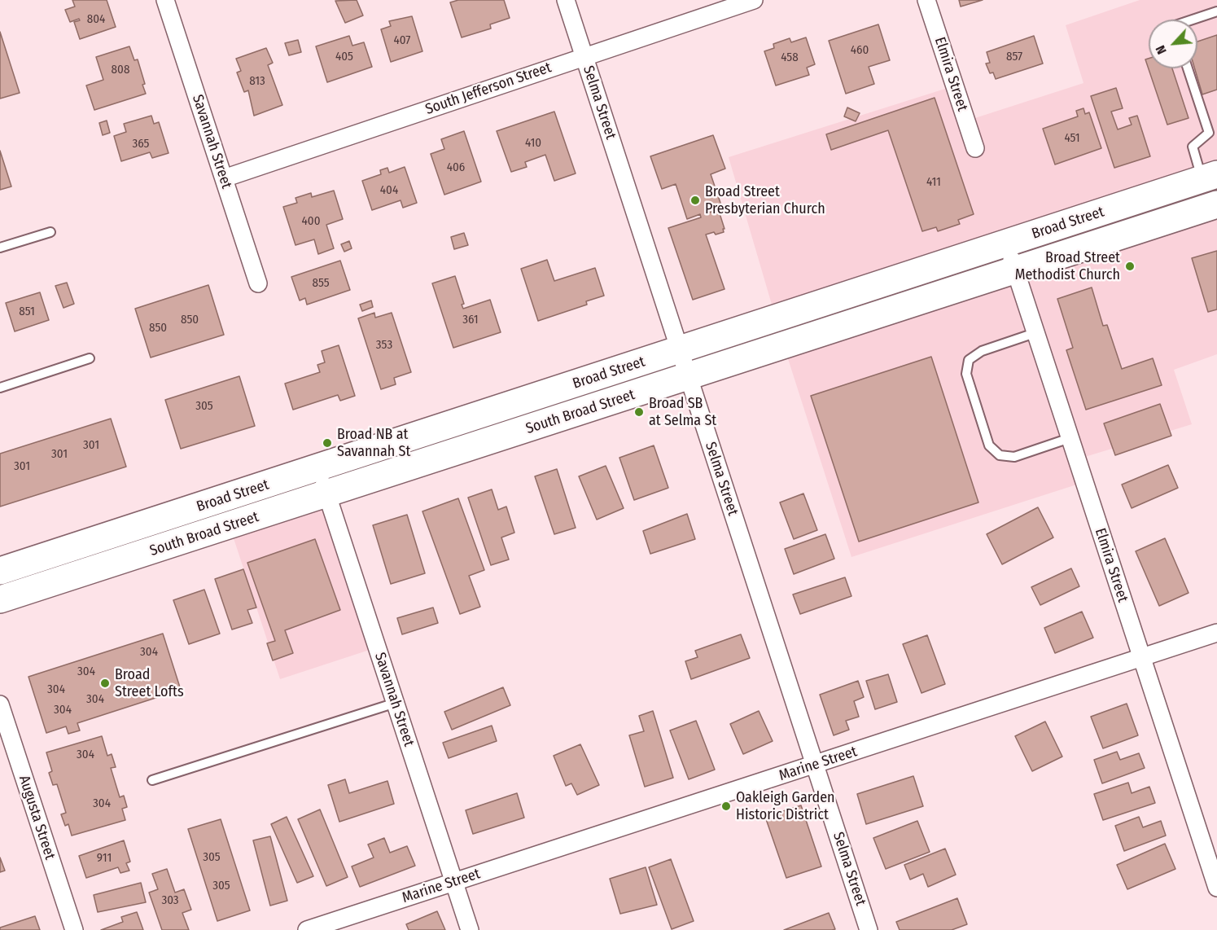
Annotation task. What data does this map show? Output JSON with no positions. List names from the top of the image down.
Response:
{
  "streets": {
    "main road": ["Broad Street", "South Broad Street"],
    "street": [
      "Elmira Street",
      "South Jefferson Street",
      "Selma Street",
      "Savannah Street",
      "Marine Street",
      "Augusta Street"
    ]
  },
  "crossings": [
    ["Elmira Street", "Broad Street"],
    ["Elmira Street", "South Broad Street"],
    ["Elmira Street", "Marine Street"],
    ["South Jefferson Street", "Selma Street"],
    ["South Jefferson Street", "Savannah Street"],
    ["Selma Street", "Broad Street"],
    ["Selma Street", "South Broad Street"],
    ["Selma Street", "Marine Street"],
    ["Savannah Street", "Broad Street"],
    ["Savannah Street", "South Broad Street"],
    ["Savannah Street", "Marine Street"]
  ],
  "places": [
    "Broad Street Presbyterian Church",
    "Broad Street Methodist Church",
    "Broad SB at Selma St",
    "Broad NB at Savannah St",
    "Broad Street Lofts",
    "Oakleigh Garden Historic District"
  ],
  "house_numbers": [
    "804",
    "407",
    "460",
    "405",
    "857",
    "458",
    "808",
    "813",
    "451",
    "410",
    "365",
    "406",
    "411",
    "404",
    "400",
    "855",
    "851",
    "850",
    "361",
    "850",
    "353",
    "305",
    "301",
    "301",
    "301",
    "304",
    "304",
    "304",
    "304",
    "304",
    "304",
    "304",
    "305",
    "911",
    "305",
    "303"
  ],
  "north": "bottom left"
}
